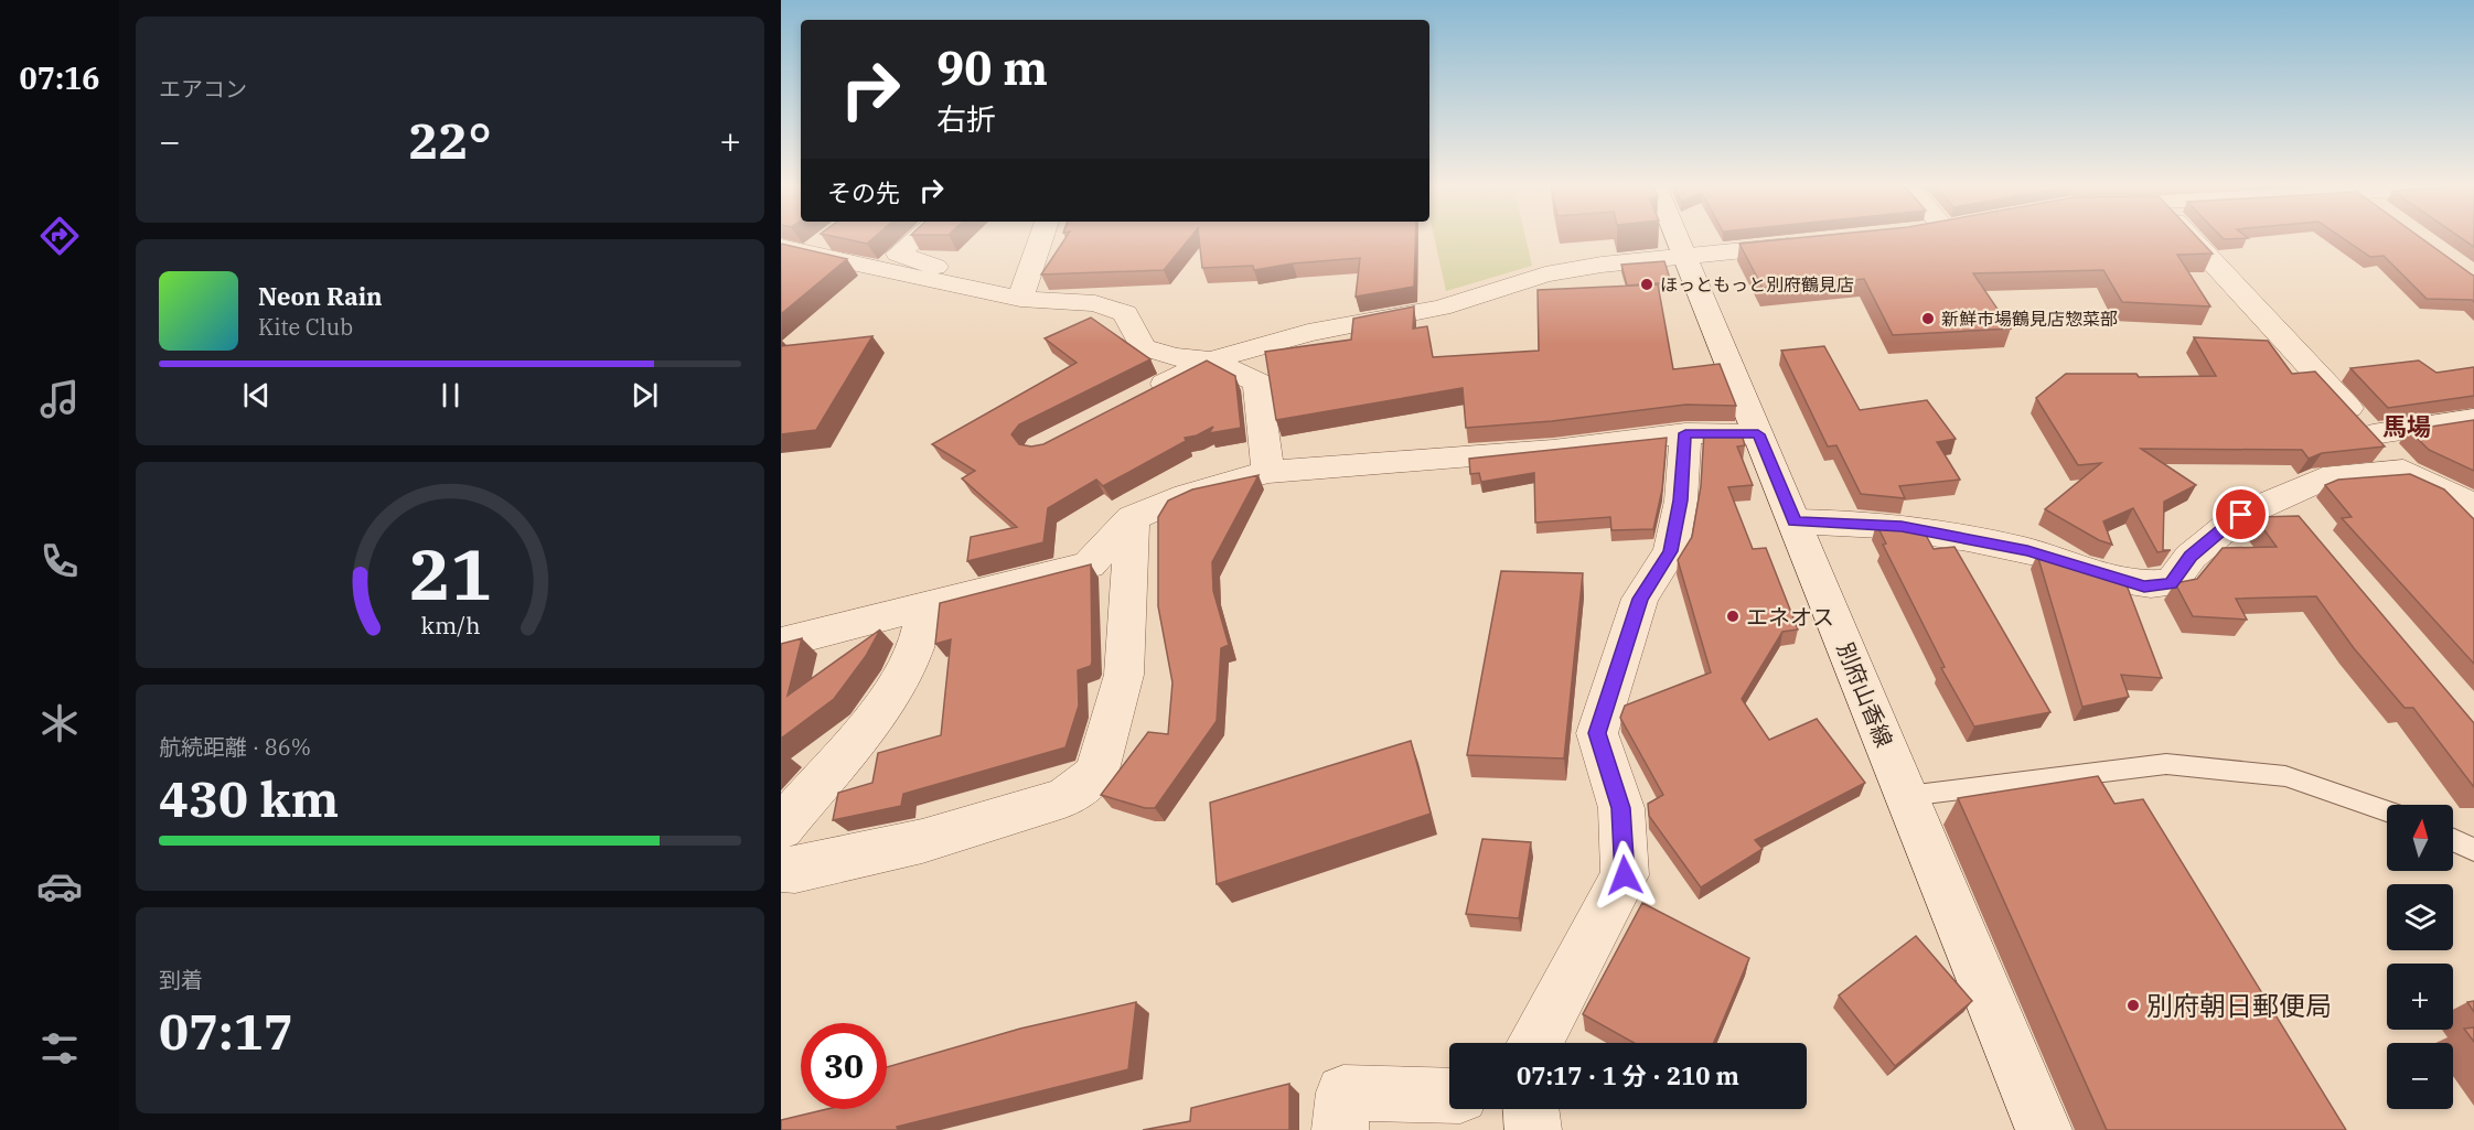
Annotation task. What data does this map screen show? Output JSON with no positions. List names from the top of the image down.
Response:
{
  "streets": {
    "street": ["別府山香線"]
  },
  "districts": ["馬場"],
  "places": [
    "ほっともっと別府鶴見店",
    "新鮮市場鶴見店惣菜部",
    "エネオス",
    "別府朝日郵便局"
  ],
  "north": "top",
  "page": {
    "tabs": "07:16",
    "tile": [
      "エアコン",
      ["航続距離 · 86%", "430 km"],
      ["到着", "07:17"]
    ],
    "turn": ["90 m", "右折"],
    "heat": ["−", "22°", "+"],
    "then": "その先",
    "song": ["Neon Rain", "Kite Club"],
    "map_buttons": ["+", "−"],
    "limit": "30",
    "trip": "07:17 · 1 分 · 210 m",
    "gauge": ["21", "km/h"]
  }
}
